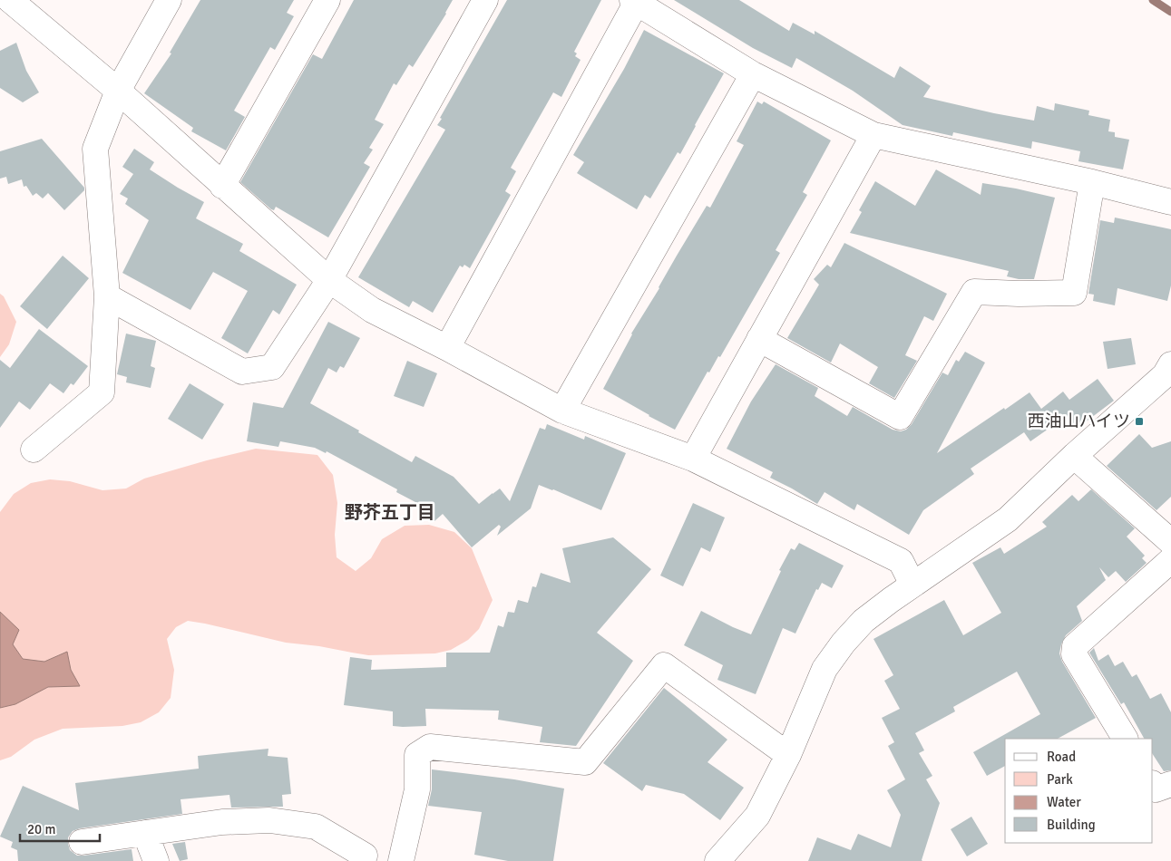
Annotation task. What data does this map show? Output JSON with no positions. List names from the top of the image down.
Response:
{
  "districts": ["野芥五丁目"],
  "places": {
    "transit": ["西油山ハイツ"]
  },
  "legend": [
    "Road",
    "Park",
    "Water",
    "Building"
  ],
  "scale_bar": "20 m"
}
